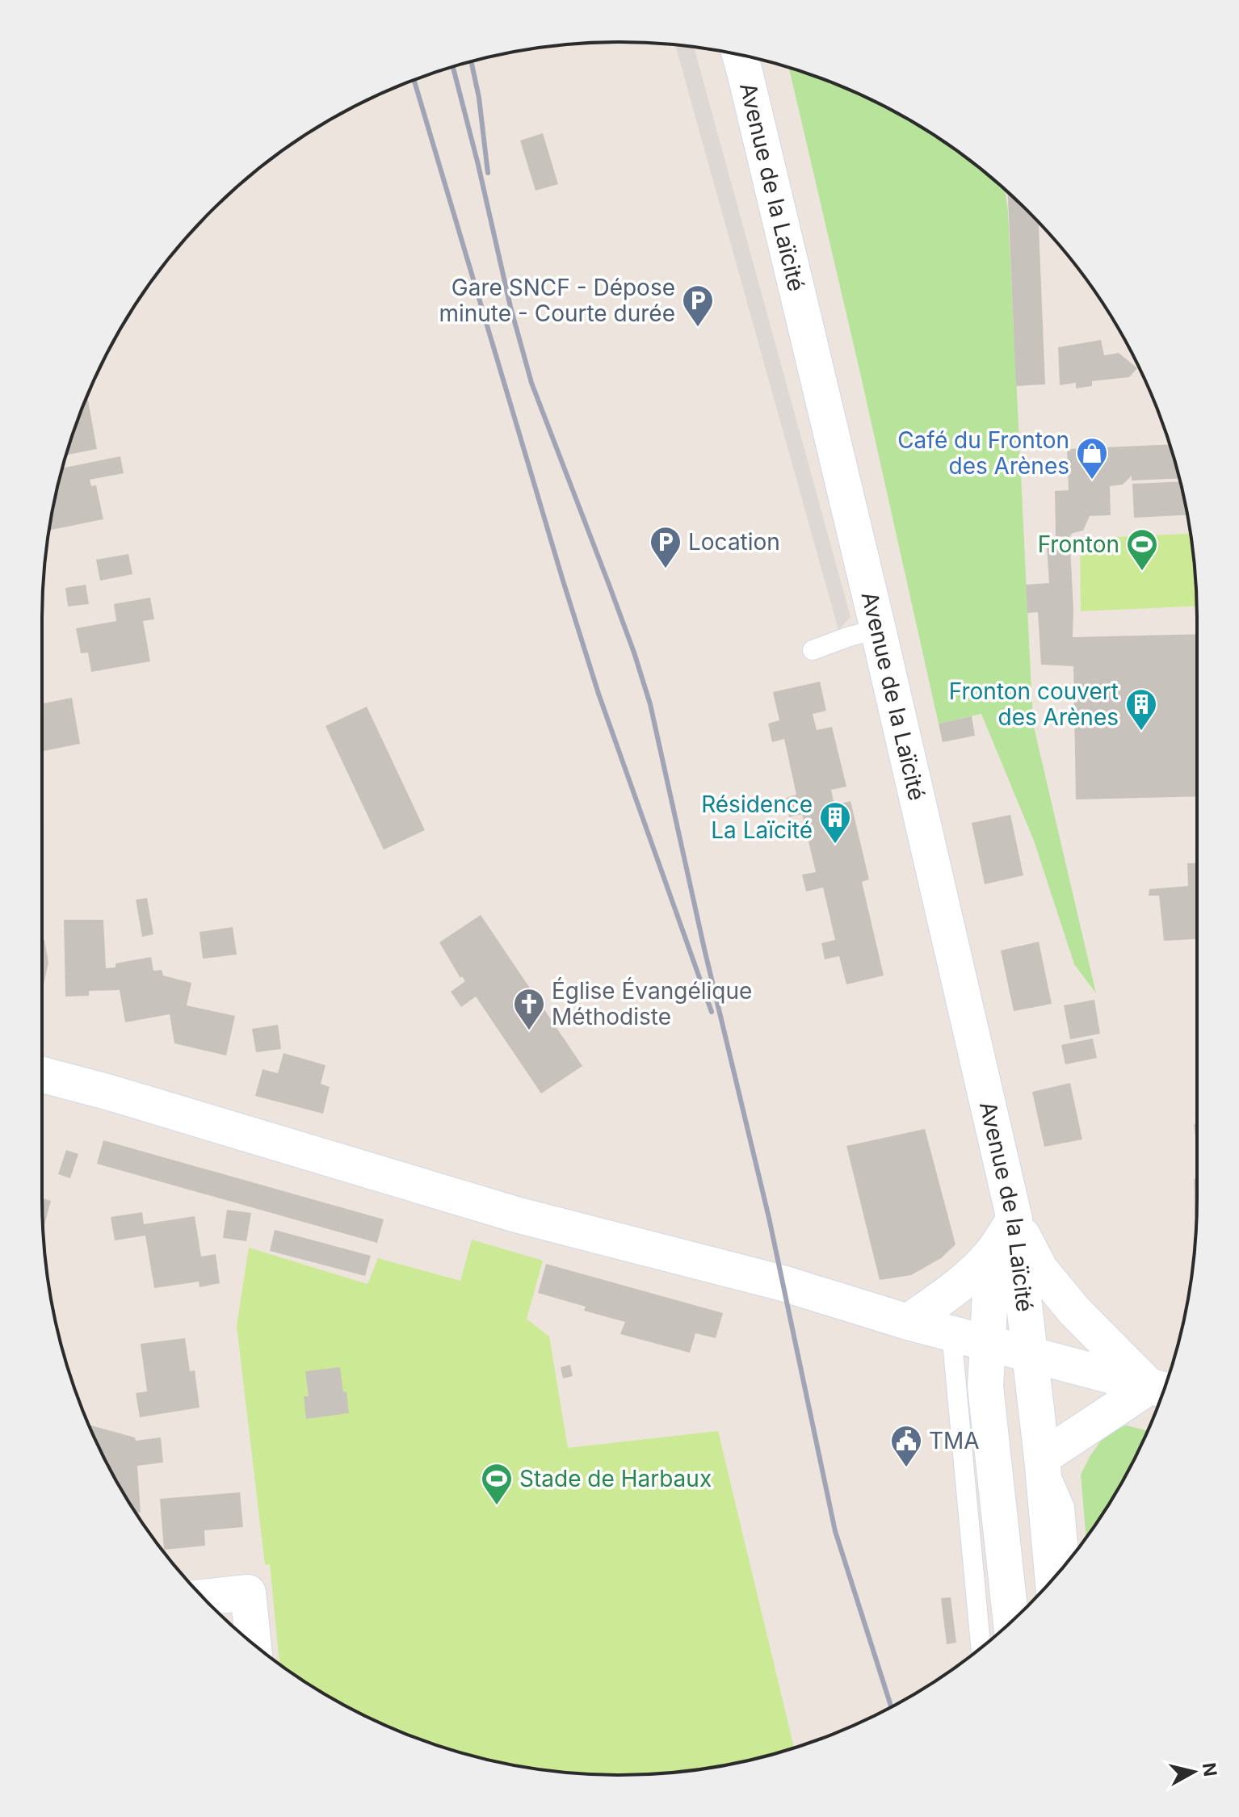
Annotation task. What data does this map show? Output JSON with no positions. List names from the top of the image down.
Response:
{
  "streets": {
    "street": ["Avenue de la Laïcité"]
  },
  "places": {
    "parking": ["Gare SNCF - Dépose minute - Courte durée", "Location"],
    "shop": ["Café du Fronton des Arènes"],
    "sports": ["Fronton", "Stade de Harbaux"],
    "building": ["Fronton couvert des Arènes", "Résidence La Laïcité"],
    "church": ["Église Évangélique Méthodiste"],
    "public building": ["TMA"]
  },
  "north": "right"
}
